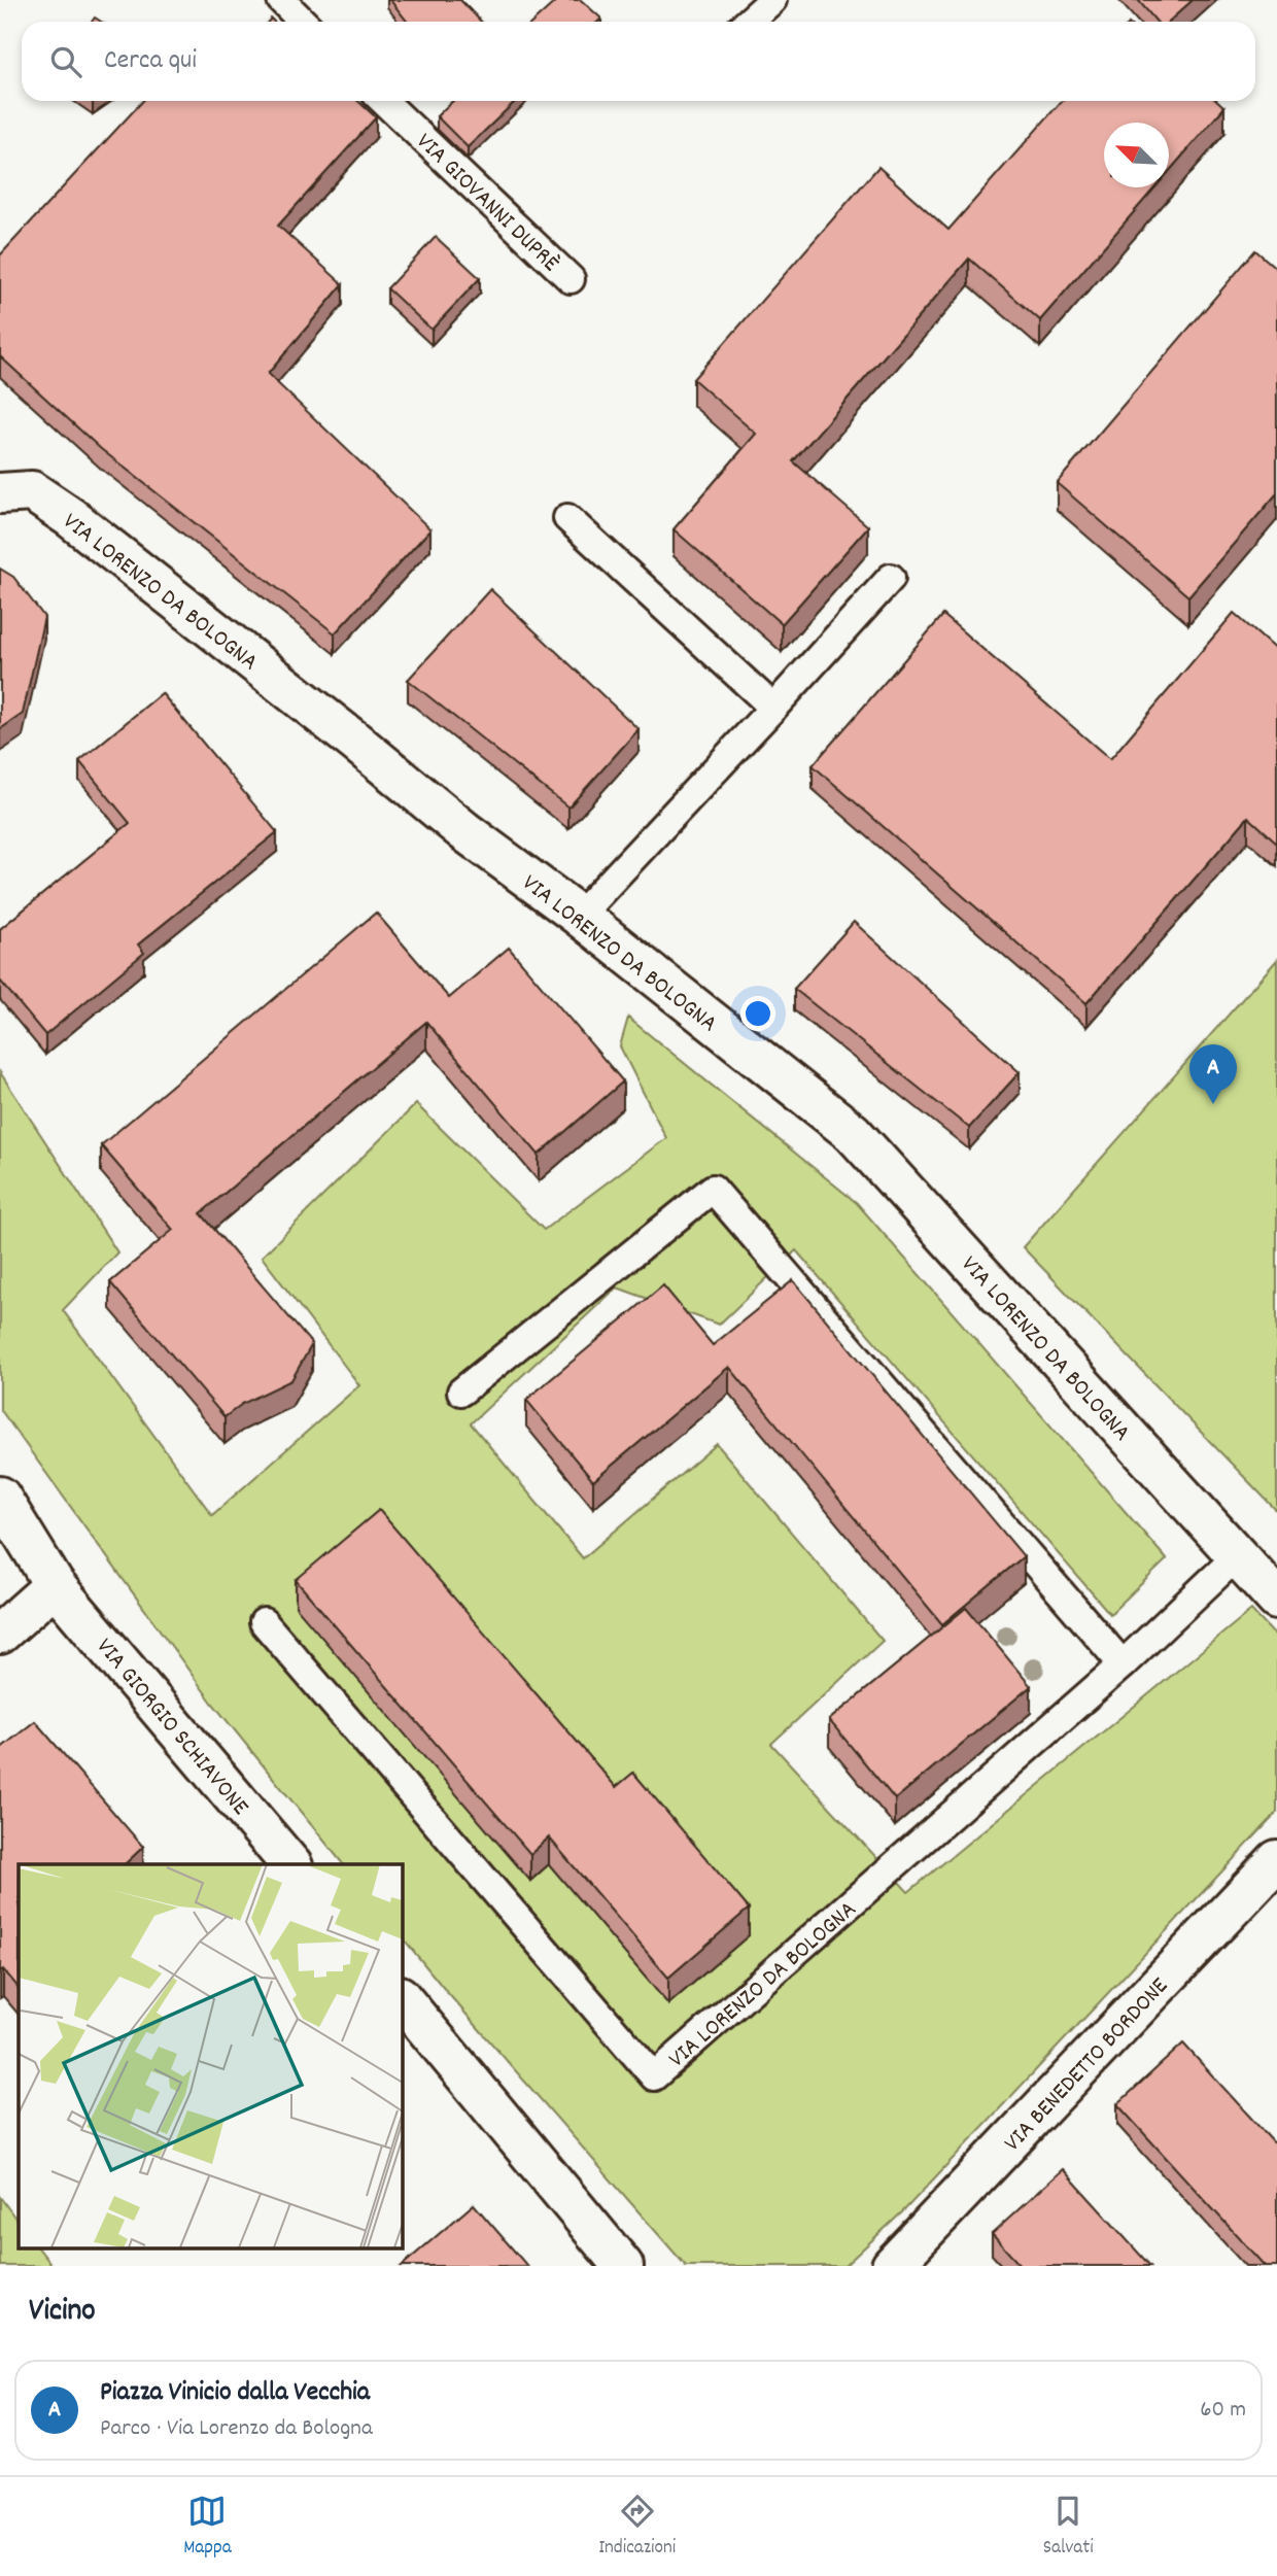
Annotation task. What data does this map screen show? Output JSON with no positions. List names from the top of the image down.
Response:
{
  "streets": {
    "street": ["VIA LORENZO DA BOLOGNA", "VIA GIORGIO SCHIAVONE", "VIA BENEDETTO BORDONE"],
    "lane": ["VIA GIOVANNI DUPRÈ"]
  },
  "north": "top left",
  "page": {
    "search": "Cerca qui",
    "pins": "A",
    "heading": "Vicino",
    "list": [
      {
        "mark": "A",
        "name": "Piazza Vinicio dalla Vecchia",
        "note": "Parco · Via Lorenzo da Bologna",
        "value": "60 m"
      }
    ],
    "nav": ["Mappa", "Indicazioni", "Salvati"]
  }
}
